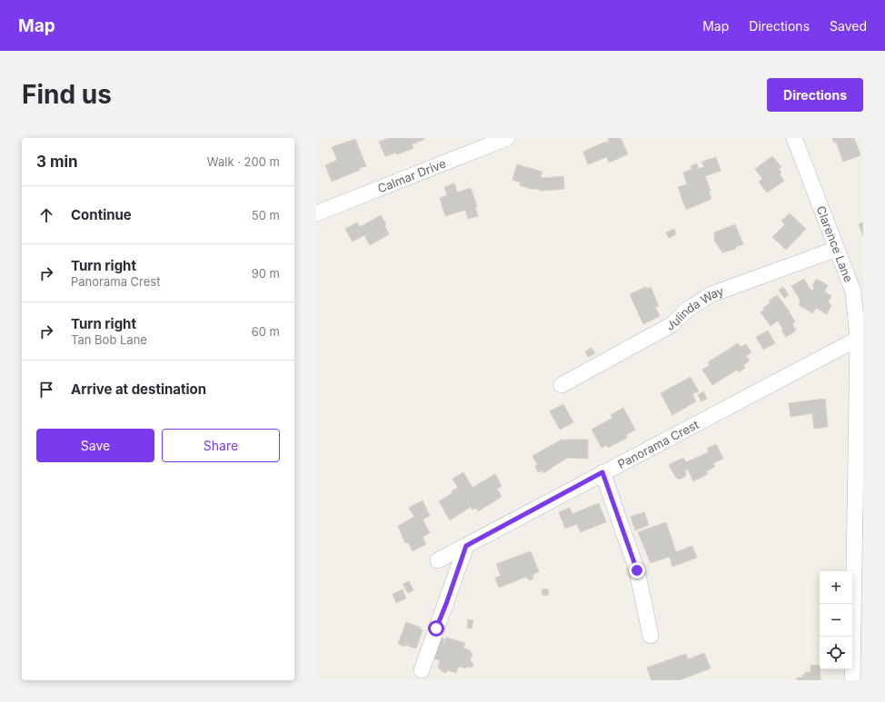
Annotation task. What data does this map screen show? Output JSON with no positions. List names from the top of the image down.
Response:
{
  "streets": {
    "street": [
      "Calmar Drive",
      "Clarence Lane",
      "Julinda Way",
      "Panorama Crest"
    ]
  },
  "crossings": [
    ["Clarence Lane", "Julinda Way"],
    ["Clarence Lane", "Panorama Crest"]
  ],
  "page": {
    "header": "Map",
    "nav": ["Map", "Directions", "Saved"],
    "buttons": [
      "Directions",
      ["Save", "Share"]
    ],
    "title": "Find us",
    "heading": ["3 min", "Walk · 200 m"],
    "list": [
      ["Continue", "50 m"],
      ["Turn right", "Panorama Crest", "90 m"],
      ["Turn right", "Tan Bob Lane", "60 m"],
      "Arrive at destination"
    ],
    "map_buttons": ["+", "−"]
  }
}
